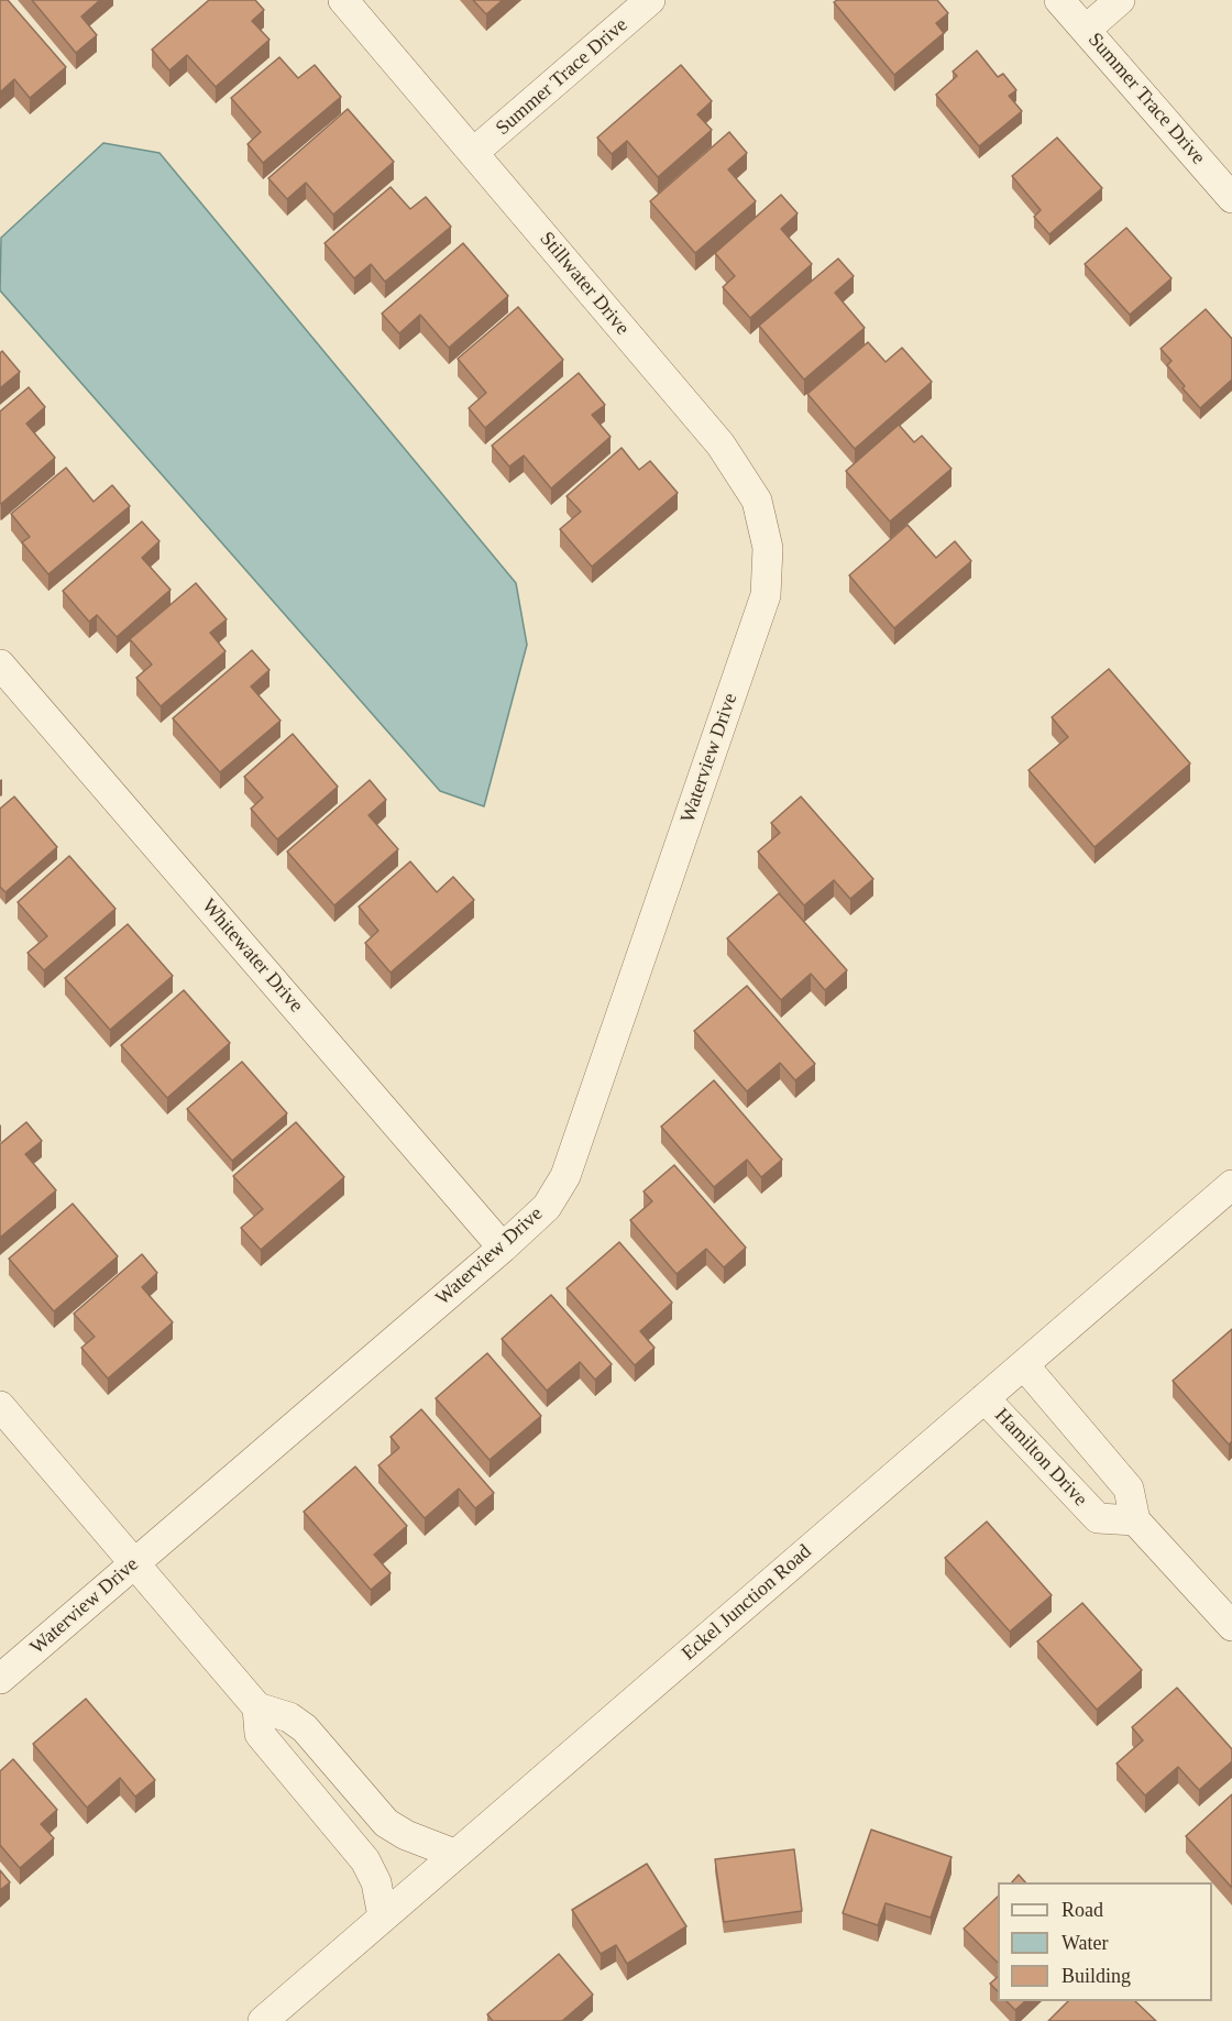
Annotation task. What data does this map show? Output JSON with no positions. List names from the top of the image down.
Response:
{
  "streets": {
    "street": [
      "Summer Trace Drive",
      "Stillwater Drive",
      "Waterview Drive",
      "Whitewater Drive",
      "Hamilton Drive",
      "Eckel Junction Road"
    ]
  },
  "crossings": [
    ["Summer Trace Drive", "Stillwater Drive"],
    ["Stillwater Drive", "Waterview Drive"],
    ["Waterview Drive", "Whitewater Drive"],
    ["Hamilton Drive", "Eckel Junction Road"]
  ],
  "legend": ["Road", "Water", "Building"]
}
